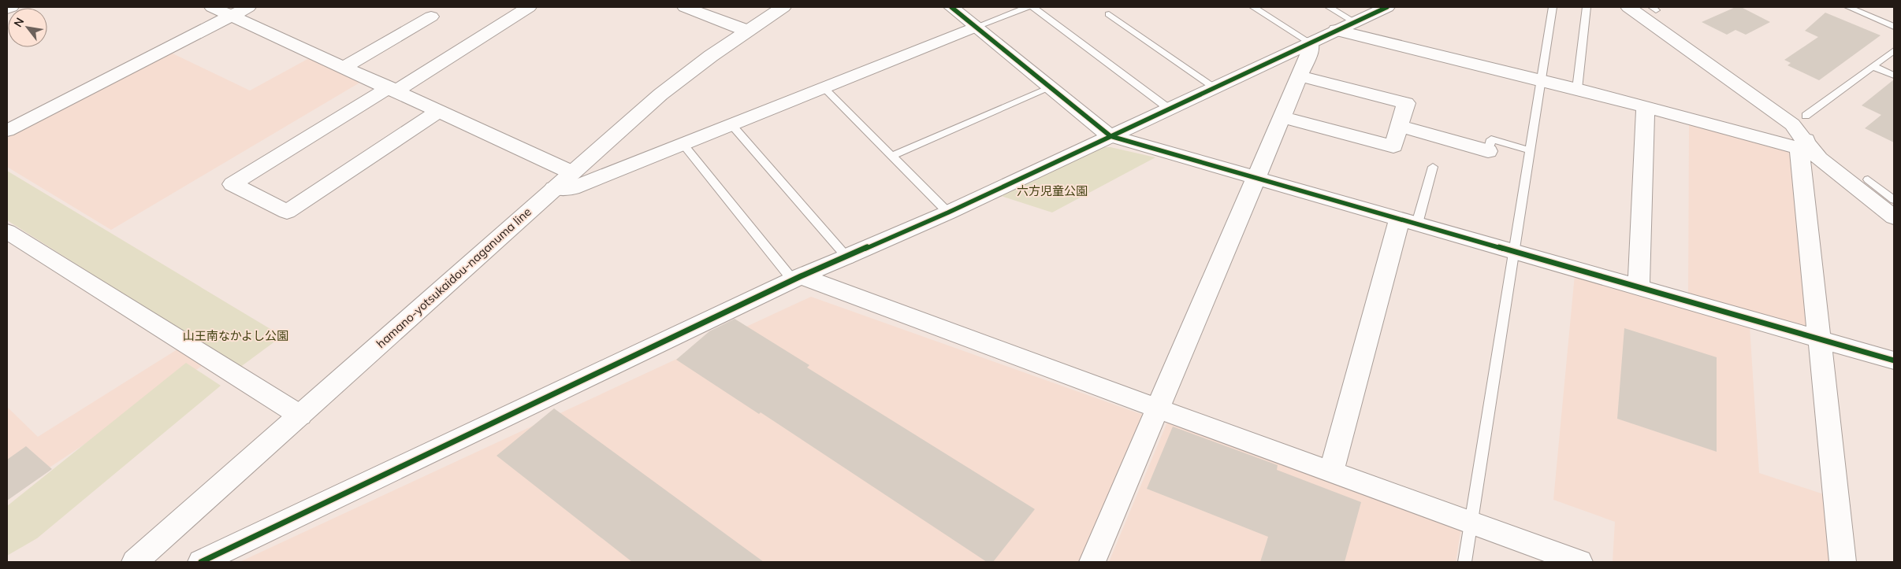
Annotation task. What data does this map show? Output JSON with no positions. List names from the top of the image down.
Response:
{
  "streets": {
    "street": ["hamano-yotsukaidou-naganuma line"]
  },
  "parks": ["六方児童公園", "山王南なかよし公園"],
  "north": "top left"
}
